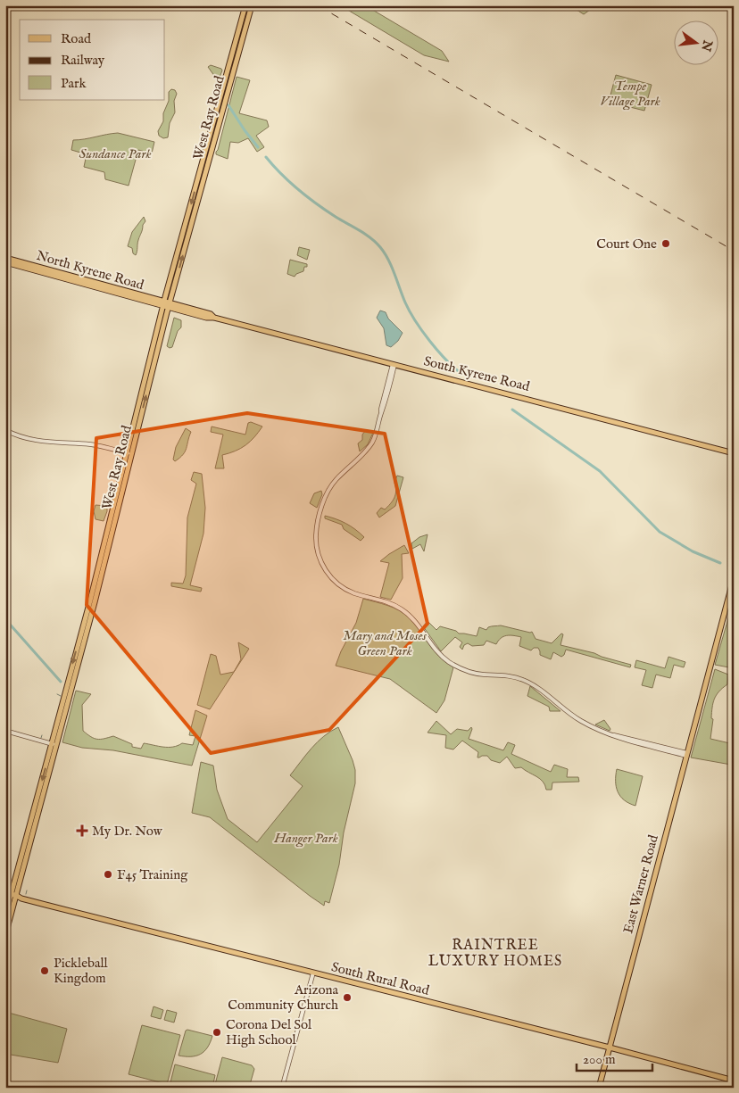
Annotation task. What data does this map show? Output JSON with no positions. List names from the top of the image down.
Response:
{
  "streets": {
    "main road": [
      "West Ray Road",
      "North Kyrene Road",
      "South Kyrene Road",
      "East Warner Road",
      "South Rural Road"
    ]
  },
  "crossings": [
    ["West Ray Road", "North Kyrene Road"],
    ["West Ray Road", "South Kyrene Road"],
    ["West Ray Road", "South Rural Road"],
    ["North Kyrene Road", "South Kyrene Road"],
    ["East Warner Road", "South Rural Road"]
  ],
  "districts": ["RAINTREE LUXURY HOMES"],
  "parks": [
    "Tempe Village Park",
    "Sundance Park",
    "Mary and Moses Green Park",
    "Hanger Park"
  ],
  "places": {
    "other": [
      "Court One",
      "F45 Training",
      "Pickleball Kingdom",
      "Arizona Community Church",
      "Corona Del Sol High School"
    ],
    "health": ["My Dr. Now"]
  },
  "legend": ["Road", "Railway", "Park"],
  "scale_bar": "200 m",
  "north": "right"
}
